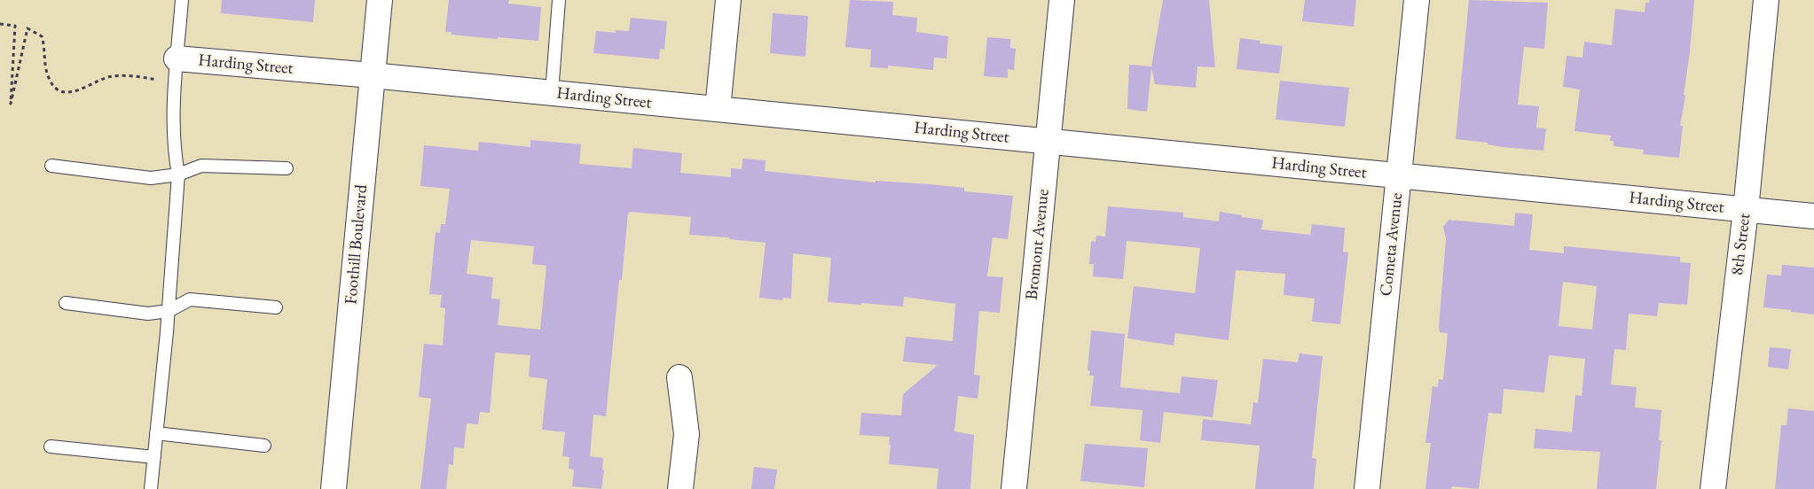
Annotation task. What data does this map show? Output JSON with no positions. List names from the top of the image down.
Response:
{
  "streets": {
    "street": [
      "Harding Street",
      "Foothill Boulevard",
      "Bromont Avenue",
      "Cometa Avenue",
      "8th Street"
    ]
  },
  "crossings": [
    ["Harding Street", "Foothill Boulevard"],
    ["Harding Street", "Bromont Avenue"],
    ["Harding Street", "Cometa Avenue"],
    ["Harding Street", "8th Street"]
  ]
}
